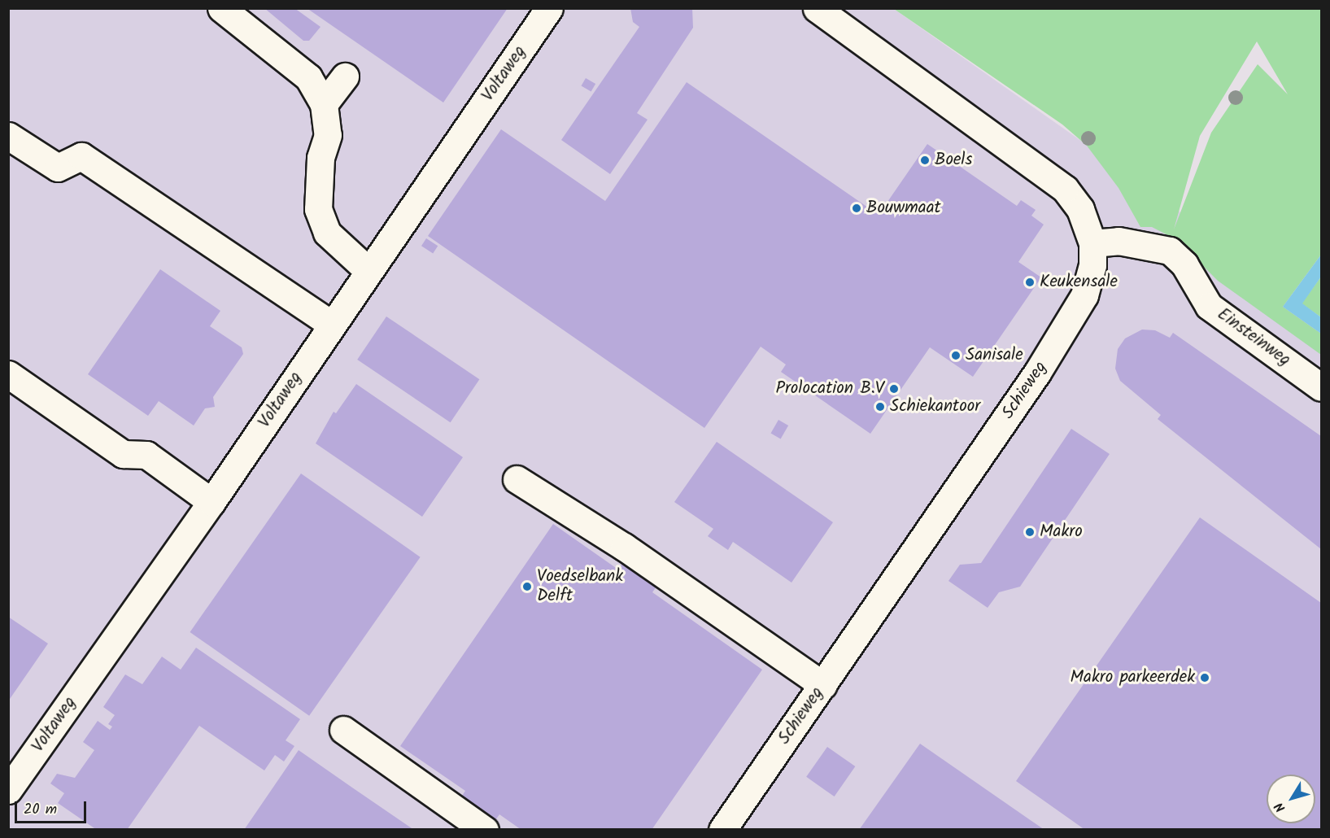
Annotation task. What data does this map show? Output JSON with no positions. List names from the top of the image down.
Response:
{
  "streets": {
    "street": ["Voltaweg", "Einsteinweg", "Schieweg"]
  },
  "crossings": [
    ["Einsteinweg", "Schieweg"]
  ],
  "places": [
    "Boels",
    "Bouwmaat",
    "Keukensale",
    "Sanisale",
    "Prolocation B.V",
    "Schiekantoor",
    "Makro",
    "Voedselbank Delft",
    "Makro parkeerdek"
  ],
  "scale_bar": "20 m",
  "north": "bottom left"
}
